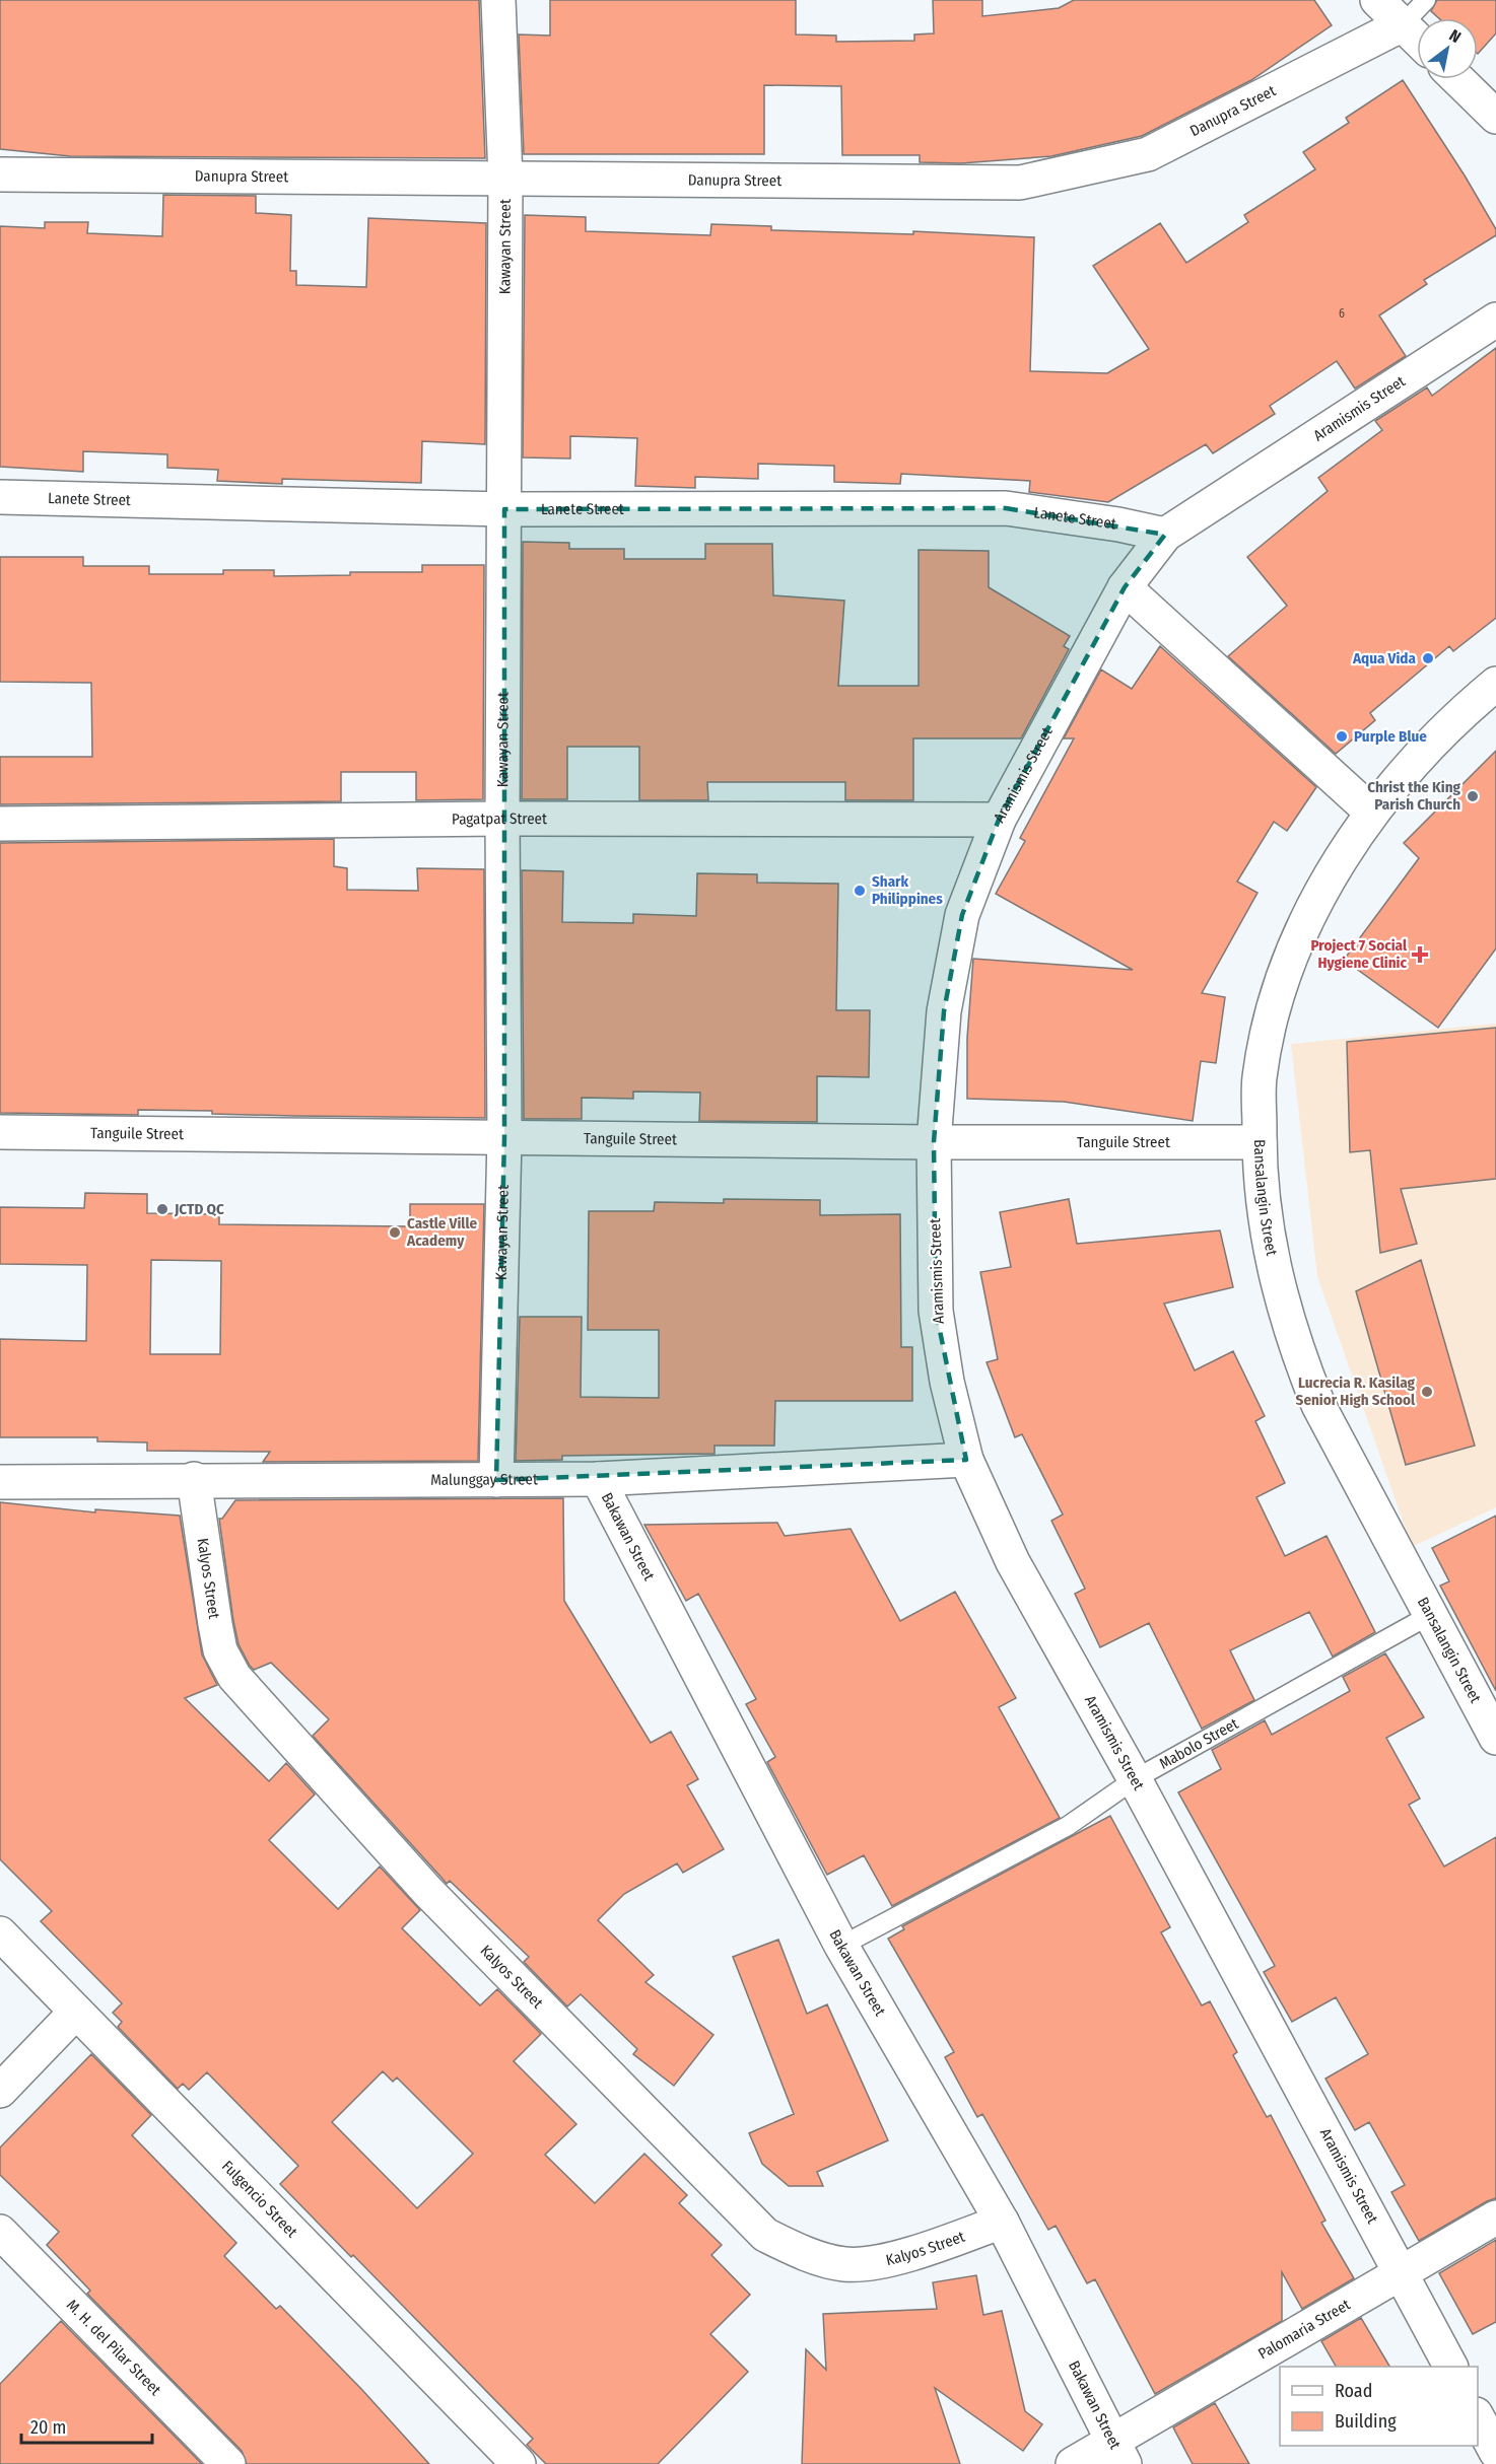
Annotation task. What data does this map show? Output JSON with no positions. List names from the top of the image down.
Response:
{
  "streets": {
    "street": [
      "Danupra Street",
      "Kawayan Street",
      "Aramismis Street",
      "Lanete Street",
      "Pagatpat Street",
      "Tanguile Street",
      "Bansalangin Street",
      "Malunggay Street",
      "Bakawan Street",
      "Kalyos Street",
      "Fulgencio Street",
      "Palomaria Street",
      "M. H. del Pilar Street"
    ],
    "lane": ["Mabolo Street"]
  },
  "crossings": [
    ["Danupra Street", "Kawayan Street"],
    ["Kawayan Street", "Lanete Street"],
    ["Kawayan Street", "Pagatpat Street"],
    ["Kawayan Street", "Tanguile Street"],
    ["Kawayan Street", "Malunggay Street"],
    ["Aramismis Street", "Lanete Street"],
    ["Aramismis Street", "Pagatpat Street"],
    ["Aramismis Street", "Tanguile Street"],
    ["Aramismis Street", "Malunggay Street"],
    ["Aramismis Street", "Mabolo Street"],
    ["Aramismis Street", "Palomaria Street"],
    ["Tanguile Street", "Bansalangin Street"],
    ["Bansalangin Street", "Mabolo Street"],
    ["Malunggay Street", "Bakawan Street"],
    ["Malunggay Street", "Kalyos Street"],
    ["Bakawan Street", "Kalyos Street"],
    ["Bakawan Street", "Mabolo Street"],
    ["Bakawan Street", "Palomaria Street"]
  ],
  "places": {
    "other": [
      "Aqua Vida",
      "Purple Blue",
      "Christ the King Parish Church",
      "Shark Philippines",
      "JCTD QC",
      "Castle Ville Academy",
      "Lucrecia R. Kasilag Senior High School"
    ],
    "health": ["Project 7 Social Hygiene Clinic"]
  },
  "house_numbers": ["6"],
  "legend": ["Road", "Building"],
  "scale_bar": "20 m",
  "north": "top right"
}
